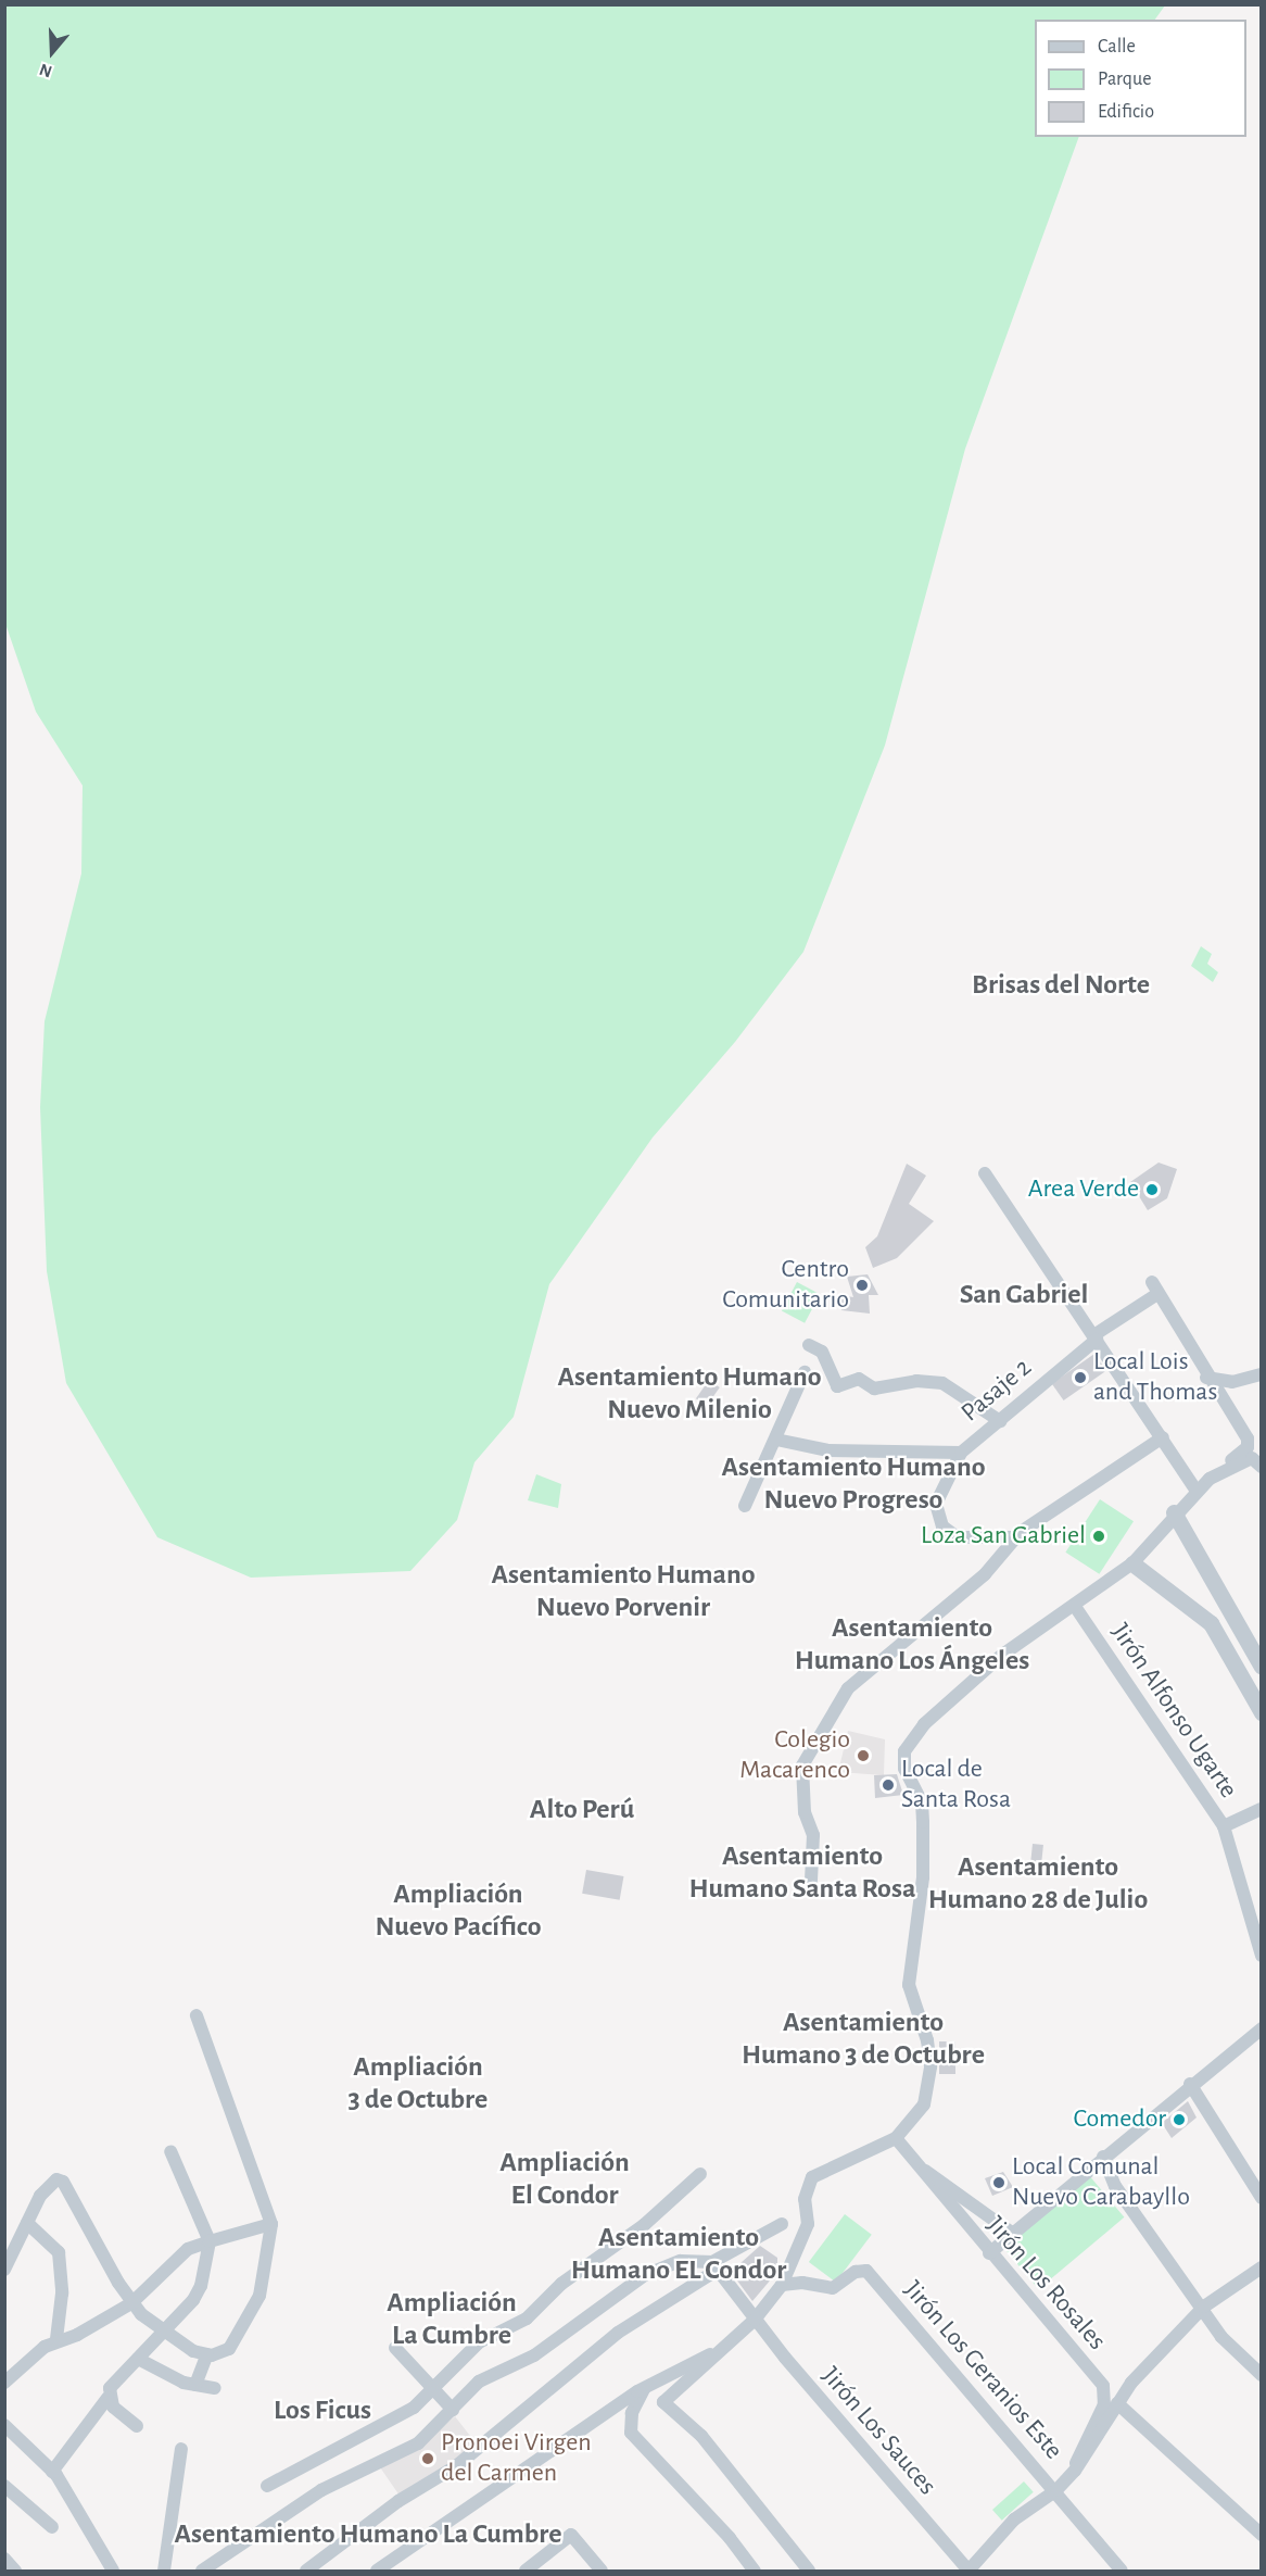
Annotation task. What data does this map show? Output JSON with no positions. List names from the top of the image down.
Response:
{
  "streets": {
    "street": [
      "Pasaje 2",
      "Jirón Alfonso Ugarte",
      "Jirón Los Rosales",
      "Jirón Los Geranios Este",
      "Jirón Los Sauces"
    ]
  },
  "districts": [
    "Brisas del Norte",
    "San Gabriel",
    "Asentamiento Humano Nuevo Milenio",
    "Asentamiento Humano Nuevo Progreso",
    "Asentamiento Humano Nuevo Porvenir",
    "Asentamiento Humano Los Ángeles",
    "Alto Perú",
    "Asentamiento Humano Santa Rosa",
    "Asentamiento Humano 28 de Julio",
    "Ampliación Nuevo Pacífico",
    "Asentamiento Humano 3 de Octubre",
    "Ampliación 3 de Octubre",
    "Ampliación El Condor",
    "Asentamiento Humano EL Condor",
    "Ampliación La Cumbre",
    "Los Ficus",
    "Asentamiento Humano La Cumbre"
  ],
  "places": [
    "Area Verde",
    "Centro Comunitario",
    "Local Lois and Thomas",
    "Loza San Gabriel",
    "Colegio Macarenco",
    "Local de Santa Rosa",
    "Comedor",
    "Local Comunal Nuevo Carabayllo",
    "Pronoei Virgen del Carmen"
  ],
  "legend": ["Calle", "Parque", "Edificio"],
  "north": "bottom"
}
